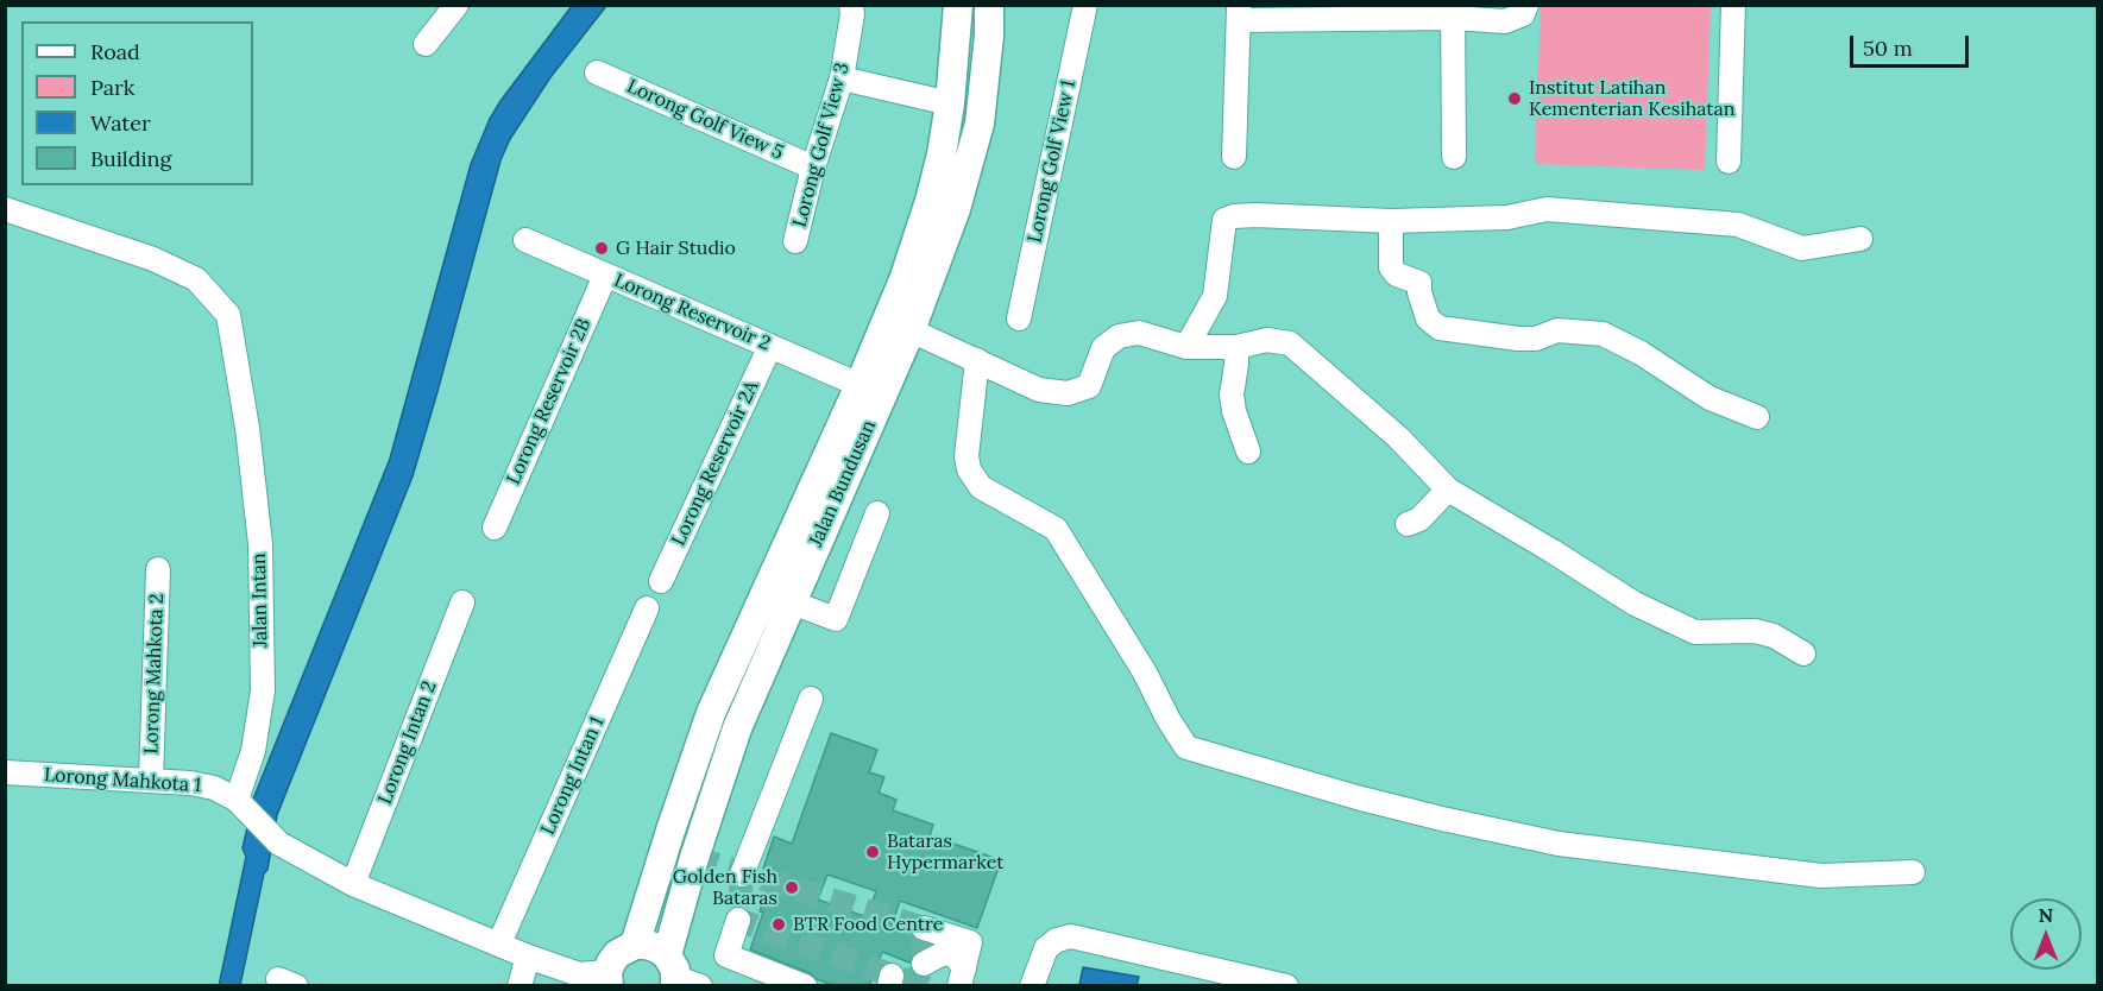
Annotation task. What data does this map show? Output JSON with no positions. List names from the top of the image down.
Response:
{
  "streets": {
    "main road": ["Jalan Bundusan"],
    "street": [
      "Lorong Golf View 5",
      "Lorong Golf View 3",
      "Lorong Golf View 1",
      "Lorong Reservoir 2",
      "Lorong Reservoir 2B",
      "Lorong Reservoir 2A",
      "Jalan Intan",
      "Lorong Mahkota 2",
      "Lorong Intan 2",
      "Lorong Intan 1",
      "Lorong Mahkota 1"
    ]
  },
  "crossings": [
    ["Lorong Golf View 5", "Lorong Golf View 3"],
    ["Lorong Reservoir 2", "Lorong Reservoir 2B"],
    ["Lorong Reservoir 2", "Lorong Reservoir 2A"],
    ["Lorong Reservoir 2", "Jalan Bundusan"],
    ["Jalan Intan", "Lorong Mahkota 1"],
    ["Lorong Mahkota 2", "Lorong Mahkota 1"]
  ],
  "places": [
    "Institut Latihan Kementerian Kesihatan",
    "G Hair Studio",
    "Bataras Hypermarket",
    "Golden Fish Bataras",
    "BTR Food Centre"
  ],
  "legend": [
    "Road",
    "Park",
    "Water",
    "Building"
  ],
  "scale_bar": "50 m",
  "north": "top"
}
